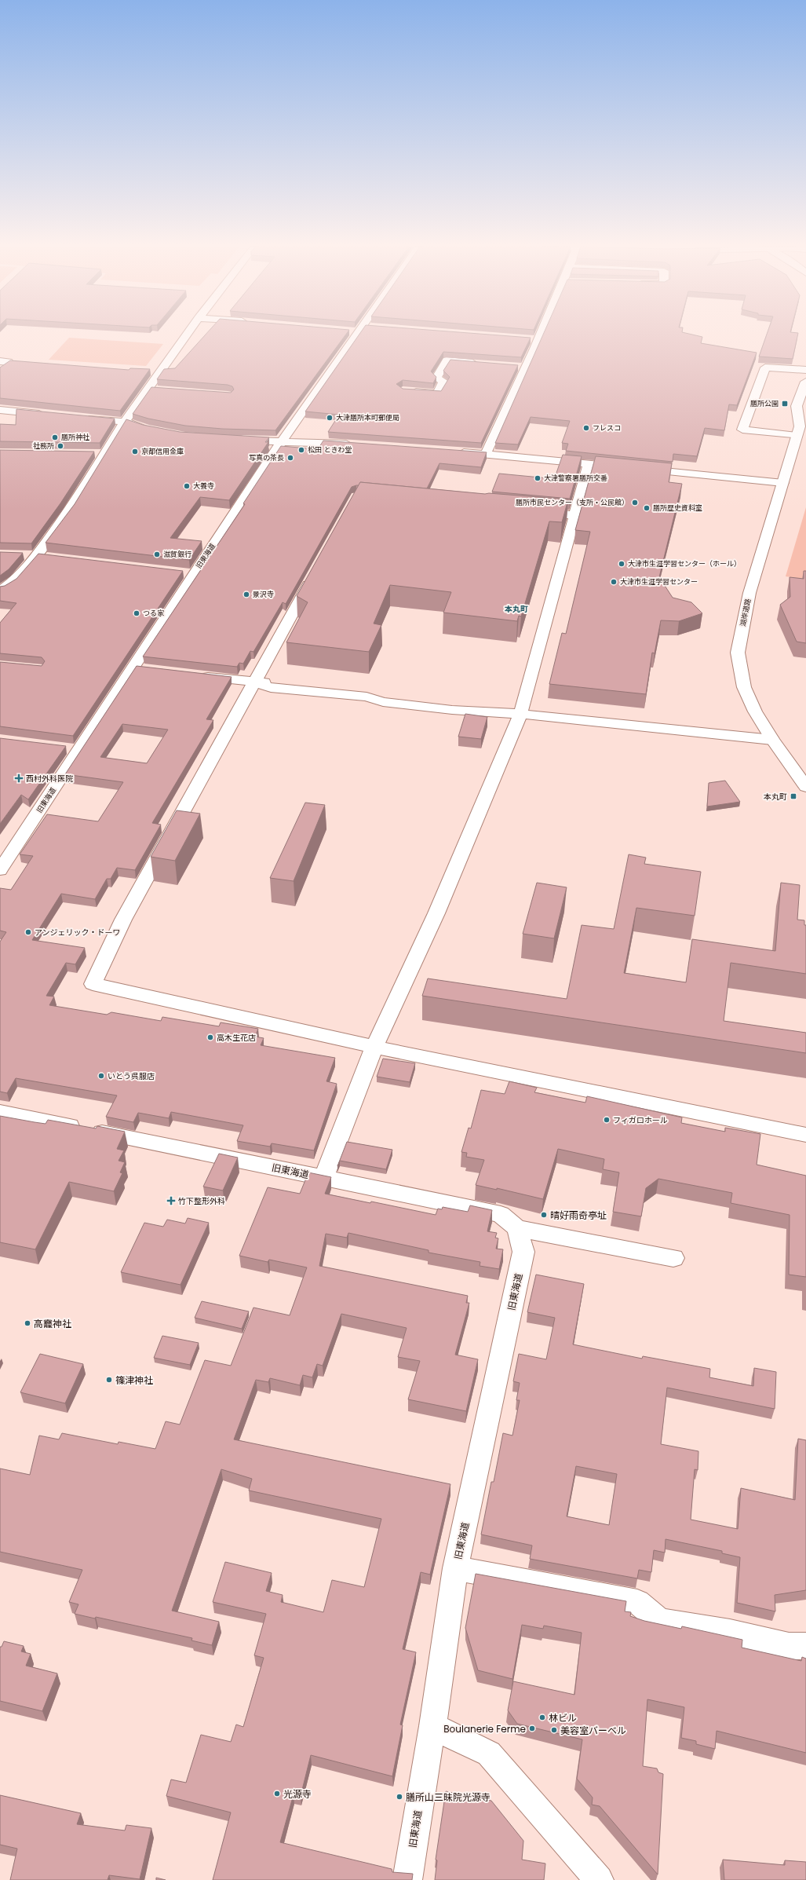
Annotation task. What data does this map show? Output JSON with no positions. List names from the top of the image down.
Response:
{
  "streets": {
    "street": ["旧東海道", "湖岸道路"]
  },
  "districts": ["本丸町"],
  "places": {
    "transit": ["膳所公園", "本丸町"],
    "other": [
      "大津膳所本町郵便局",
      "フレスコ",
      "膳所神社",
      "社務所",
      "松田 ときわ堂",
      "京都信用金庫",
      "写真の茶長",
      "大津警察署膳所交番",
      "大養寺",
      "膳所市民センター（支所・公民館）",
      "膳所歴史資料室",
      "滋賀銀行",
      "大津市生涯学習センター（ホール）",
      "大津市生涯学習センター",
      "景沢寺",
      "つる家",
      "アンジェリック・ドーワ",
      "高木生花店",
      "いとう呉服店",
      "フィガロホール",
      "晴好雨奇亭址",
      "高龗神社",
      "篠津神社",
      "林ビル",
      "Boulanerie Ferme",
      "美容室バーベル",
      "光源寺",
      "膳所山三昧院光源寺"
    ],
    "health": ["西村外科医院", "竹下整形外科"]
  }
}
